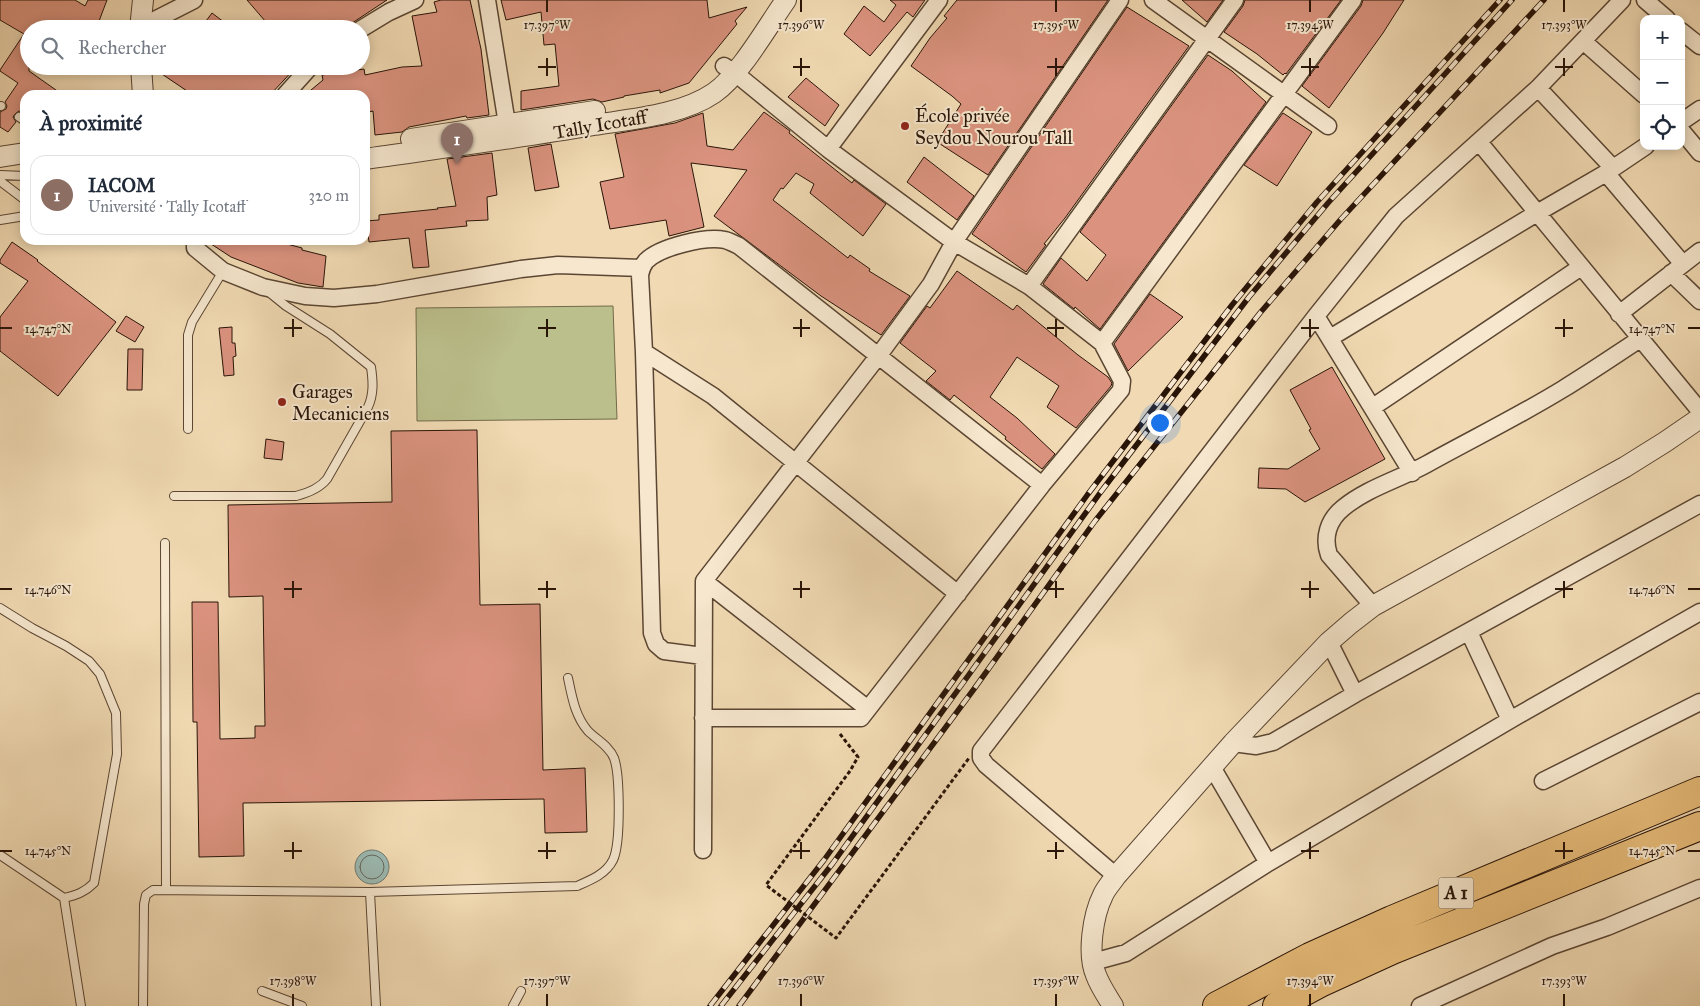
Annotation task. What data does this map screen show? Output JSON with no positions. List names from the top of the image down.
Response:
{
  "streets": {
    "highway": ["A 1"],
    "street": ["Tally Icotaff"]
  },
  "places": ["École privée Seydou Nourou Tall", "Garages Mecaniciens"],
  "page": {
    "map_buttons": ["+", "−"],
    "search": "Rechercher",
    "heading": "À proximité",
    "pins": "1",
    "list": [
      {
        "mark": "1",
        "name": "IACOM",
        "note": "Université · Tally Icotaff",
        "value": "320 m"
      }
    ]
  },
  "coordinates": [
    "17.397°W",
    "17.396°W",
    "17.395°W",
    "17.394°W",
    "17.393°W",
    "14.747°N",
    "14.746°N",
    "14.745°N",
    "17.398°W"
  ]
}
